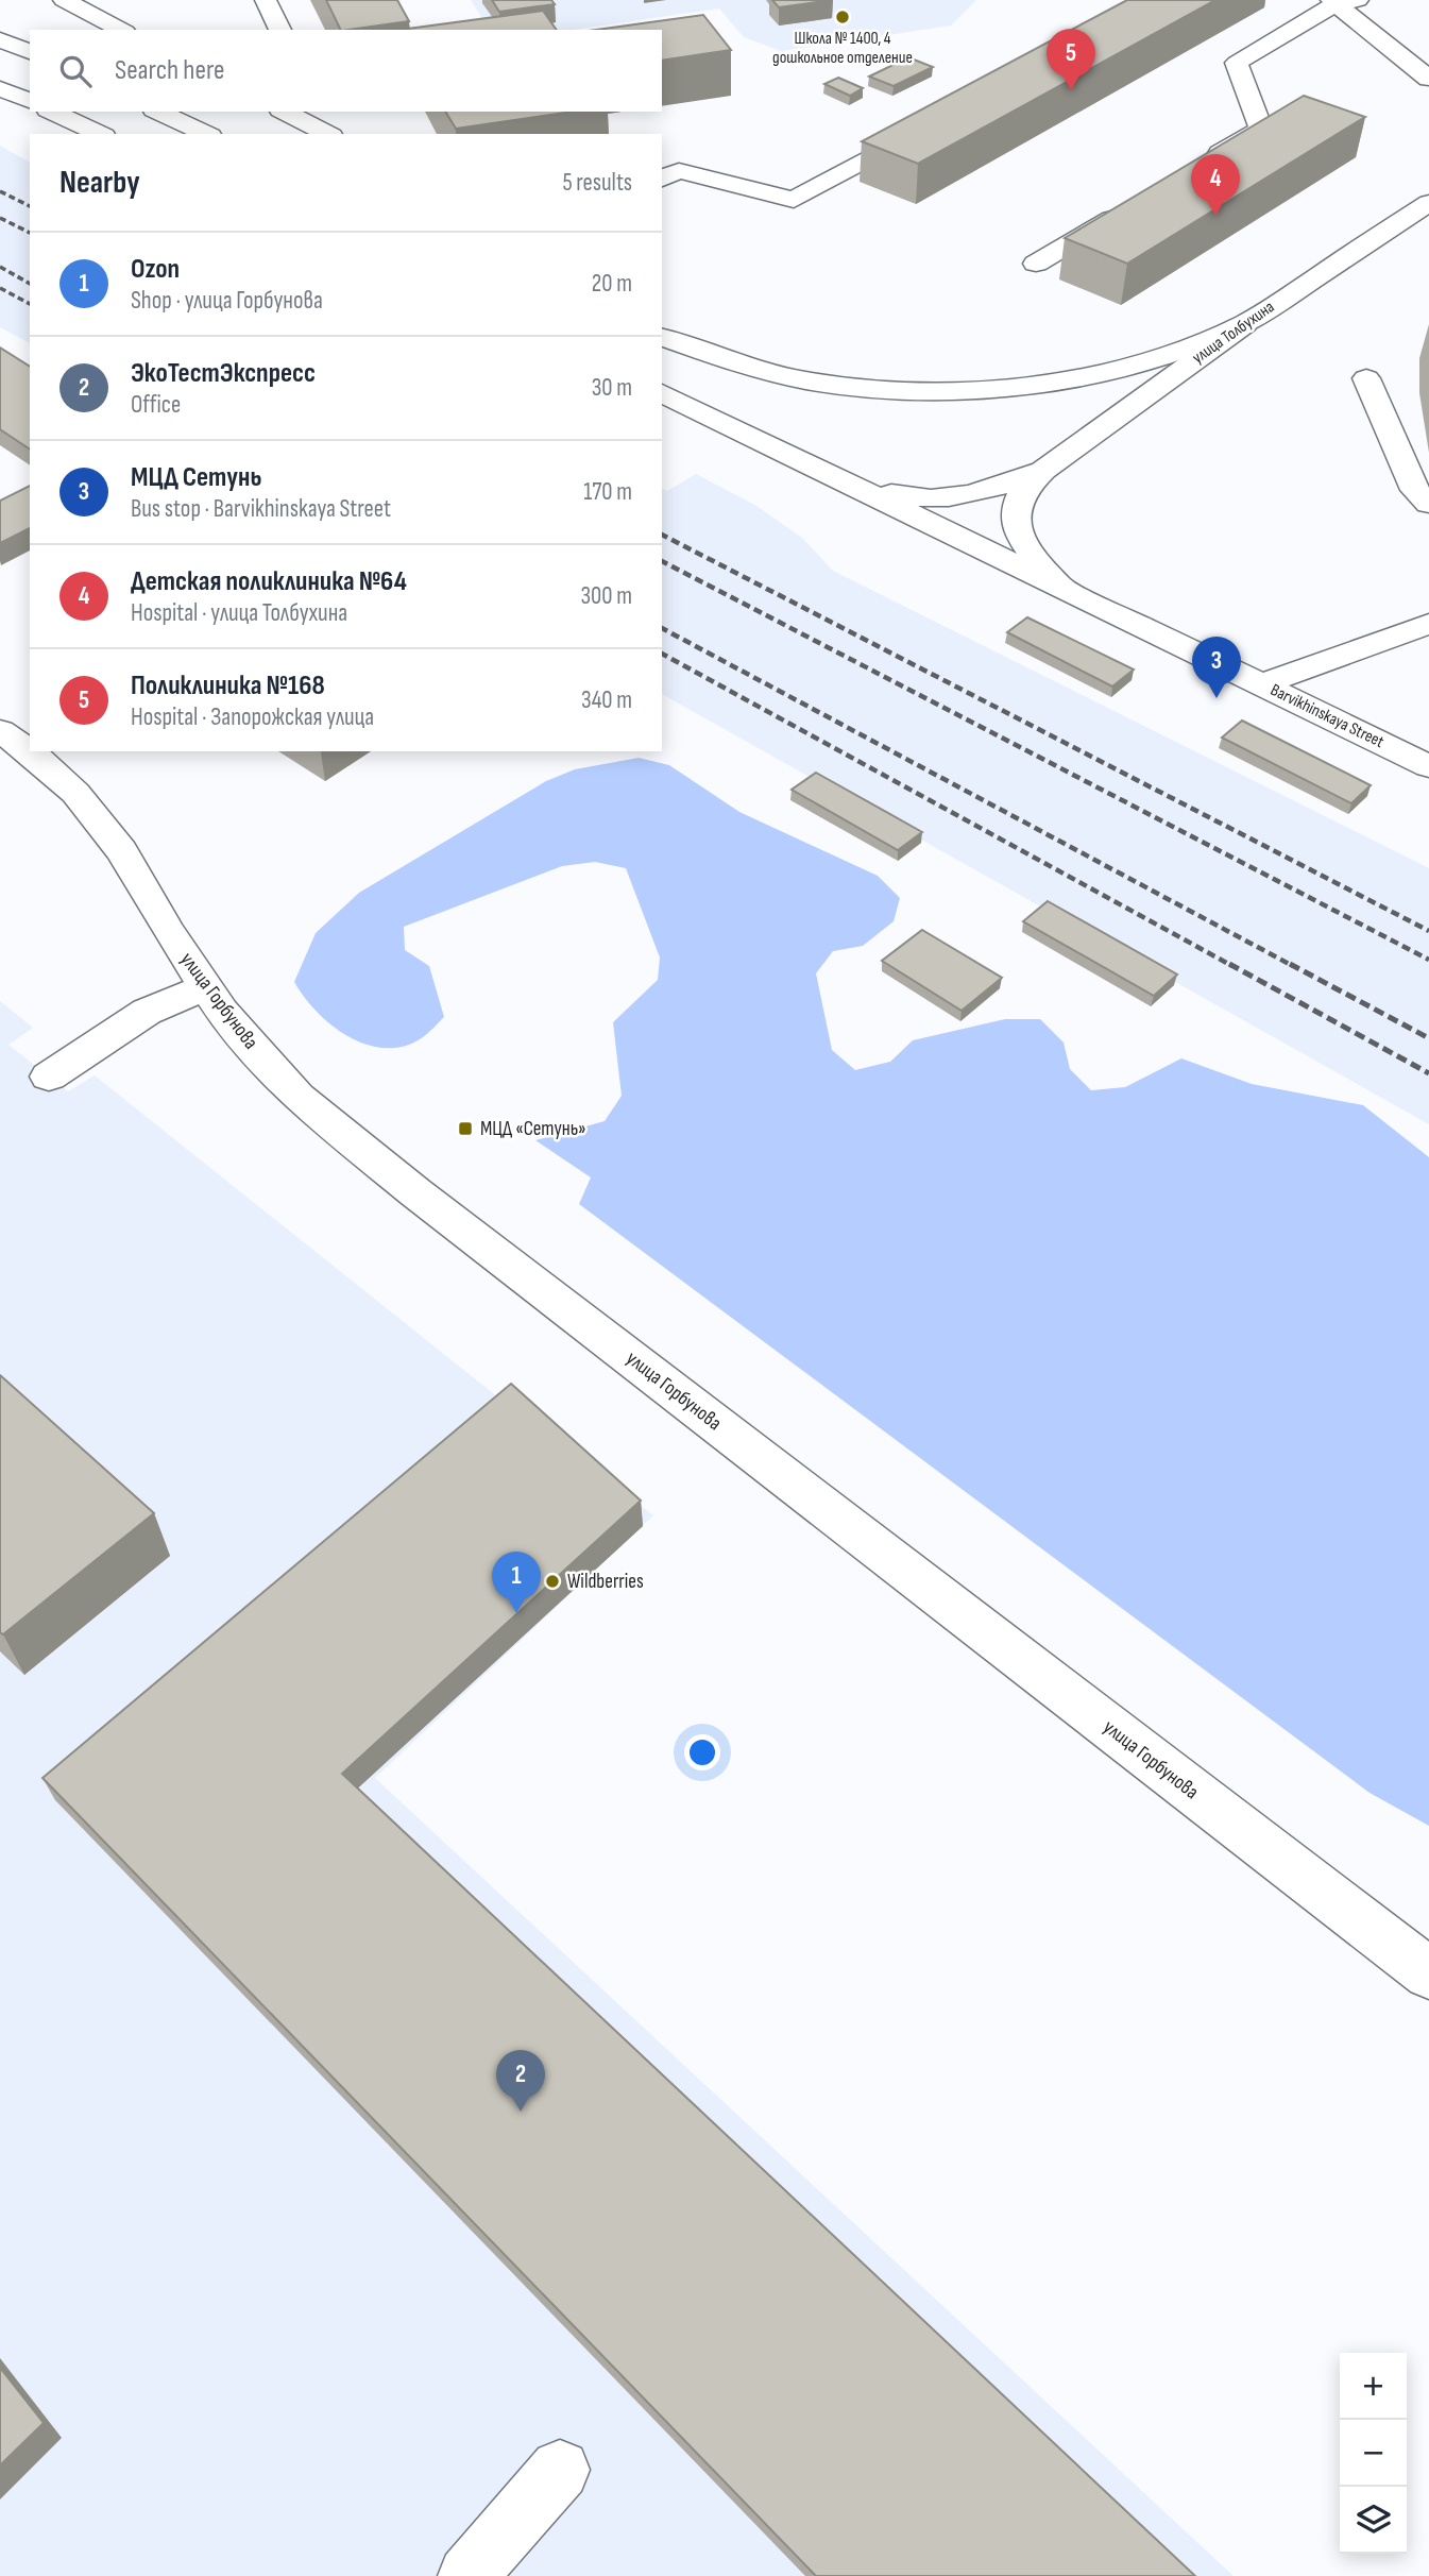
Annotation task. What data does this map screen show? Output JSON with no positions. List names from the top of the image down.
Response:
{
  "streets": {
    "street": ["улица Толбухина", "Barvikhinskaya Street", "улица Горбунова"]
  },
  "crossings": [
    ["улица Толбухина", "Barvikhinskaya Street"]
  ],
  "places": {
    "other": ["Школа № 1400, 4 дошкольное отделение", "Wildberries"],
    "transit": ["МЦД «Сетунь»"]
  },
  "page": {
    "pins": [
      "5",
      "4",
      "3",
      "1",
      "2"
    ],
    "search": "Search here",
    "heading": ["Nearby", "5 results"],
    "list": [
      {
        "mark": "1",
        "name": "Ozon",
        "note": "Shop · улица Горбунова",
        "value": "20 m"
      },
      {
        "mark": "2",
        "name": "ЭкоТестЭкспресс",
        "note": "Office",
        "value": "30 m"
      },
      {
        "mark": "3",
        "name": "МЦД Сетунь",
        "note": "Bus stop · Barvikhinskaya Street",
        "value": "170 m"
      },
      {
        "mark": "4",
        "name": "Детская поликлиника №64",
        "note": "Hospital · улица Толбухина",
        "value": "300 m"
      },
      {
        "mark": "5",
        "name": "Поликлиника №168",
        "note": "Hospital · Запорожская улица",
        "value": "340 m"
      }
    ],
    "map_buttons": ["+", "−"]
  }
}
